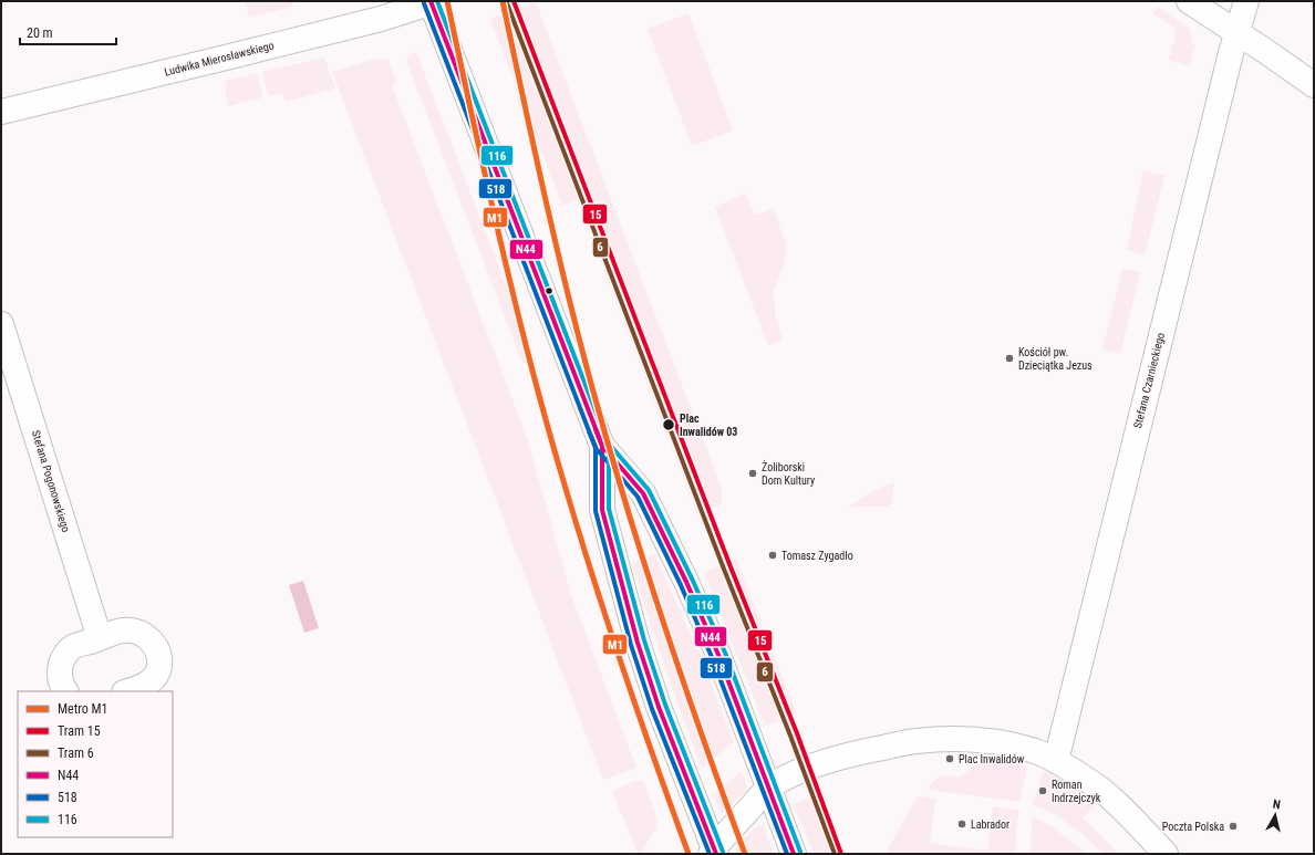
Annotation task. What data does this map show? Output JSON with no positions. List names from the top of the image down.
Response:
{
  "streets": {
    "street": ["Ludwika Mierosławskiego", "Stefana Czarnieckiego", "Stefana Pogonowskiego"]
  },
  "places": [
    "Kościół pw. Dzieciątka Jezus",
    "Plac Inwalidów 03",
    "Żoliborski Dom Kultury",
    "Tomasz Zygadło",
    "Plac Inwalidów",
    "Roman Indrzejczyk",
    "Labrador",
    "Poczta Polska"
  ],
  "lines": [
    "metro line M1",
    "tram line 15",
    "transit line N44",
    "transit line 116",
    "tram line 6",
    "transit line 518"
  ],
  "legend": [
    "Metro M1",
    "Tram 15",
    "Tram 6",
    "N44",
    "518",
    "116"
  ],
  "scale_bar": "20 m",
  "north": "top"
}
